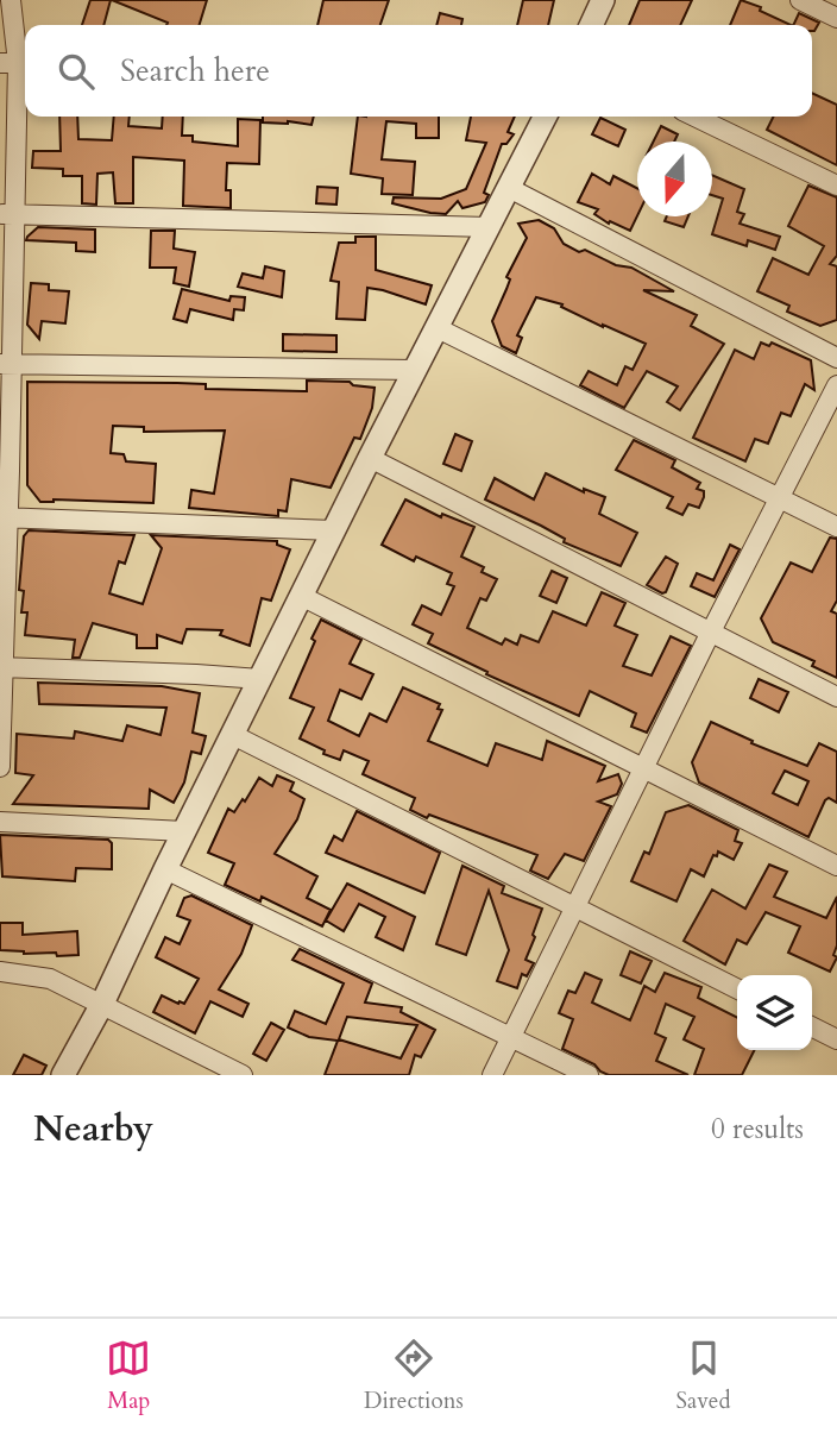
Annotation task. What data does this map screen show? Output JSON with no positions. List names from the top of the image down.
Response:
{
  "north": "bottom",
  "page": {
    "search": "Search here",
    "heading": ["Nearby", "0 results"],
    "nav": ["Map", "Directions", "Saved"]
  }
}
